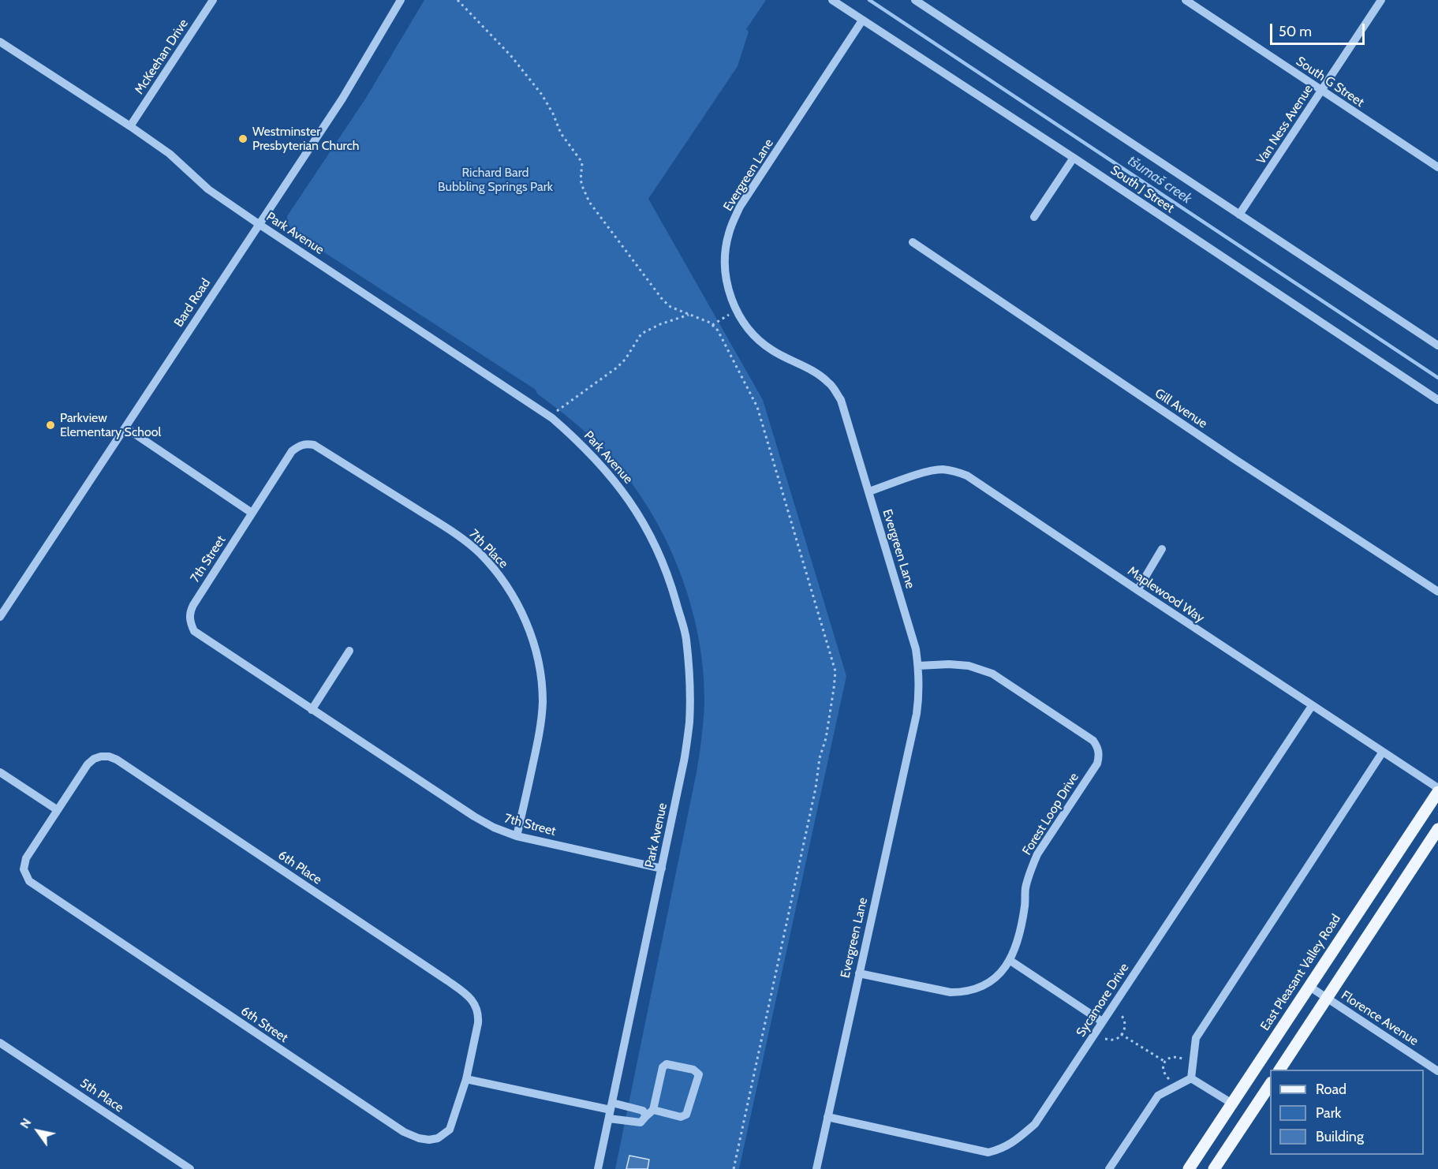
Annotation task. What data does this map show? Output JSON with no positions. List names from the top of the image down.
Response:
{
  "streets": {
    "main road": ["East Pleasant Valley Road"],
    "street": [
      "McKeehan Drive",
      "South G Street",
      "Van Ness Avenue",
      "Evergreen Lane",
      "South J Street",
      "Park Avenue",
      "Bard Road",
      "Gill Avenue",
      "7th Place",
      "7th Street",
      "Maplewood Way",
      "Forest Loop Drive",
      "6th Place",
      "Sycamore Drive",
      "Florence Avenue",
      "6th Street",
      "5th Place"
    ]
  },
  "crossings": [
    ["McKeehan Drive", "Park Avenue"],
    ["South G Street", "Van Ness Avenue"],
    ["Evergreen Lane", "South J Street"],
    ["Evergreen Lane", "Maplewood Way"],
    ["Evergreen Lane", "Forest Loop Drive"],
    ["Evergreen Lane", "Sycamore Drive"],
    ["Park Avenue", "Bard Road"],
    ["Park Avenue", "7th Street"],
    ["7th Place", "7th Street"],
    ["Maplewood Way", "East Pleasant Valley Road"],
    ["Maplewood Way", "Sycamore Drive"],
    ["6th Place", "6th Street"],
    ["East Pleasant Valley Road", "Florence Avenue"]
  ],
  "water": ["tšumaš creek"],
  "parks": ["Richard Bard Bubbling Springs Park"],
  "places": ["Westminster Presbyterian Church", "Parkview Elementary School"],
  "legend": ["Road", "Park", "Building"],
  "scale_bar": "50 m",
  "north": "top left"
}
